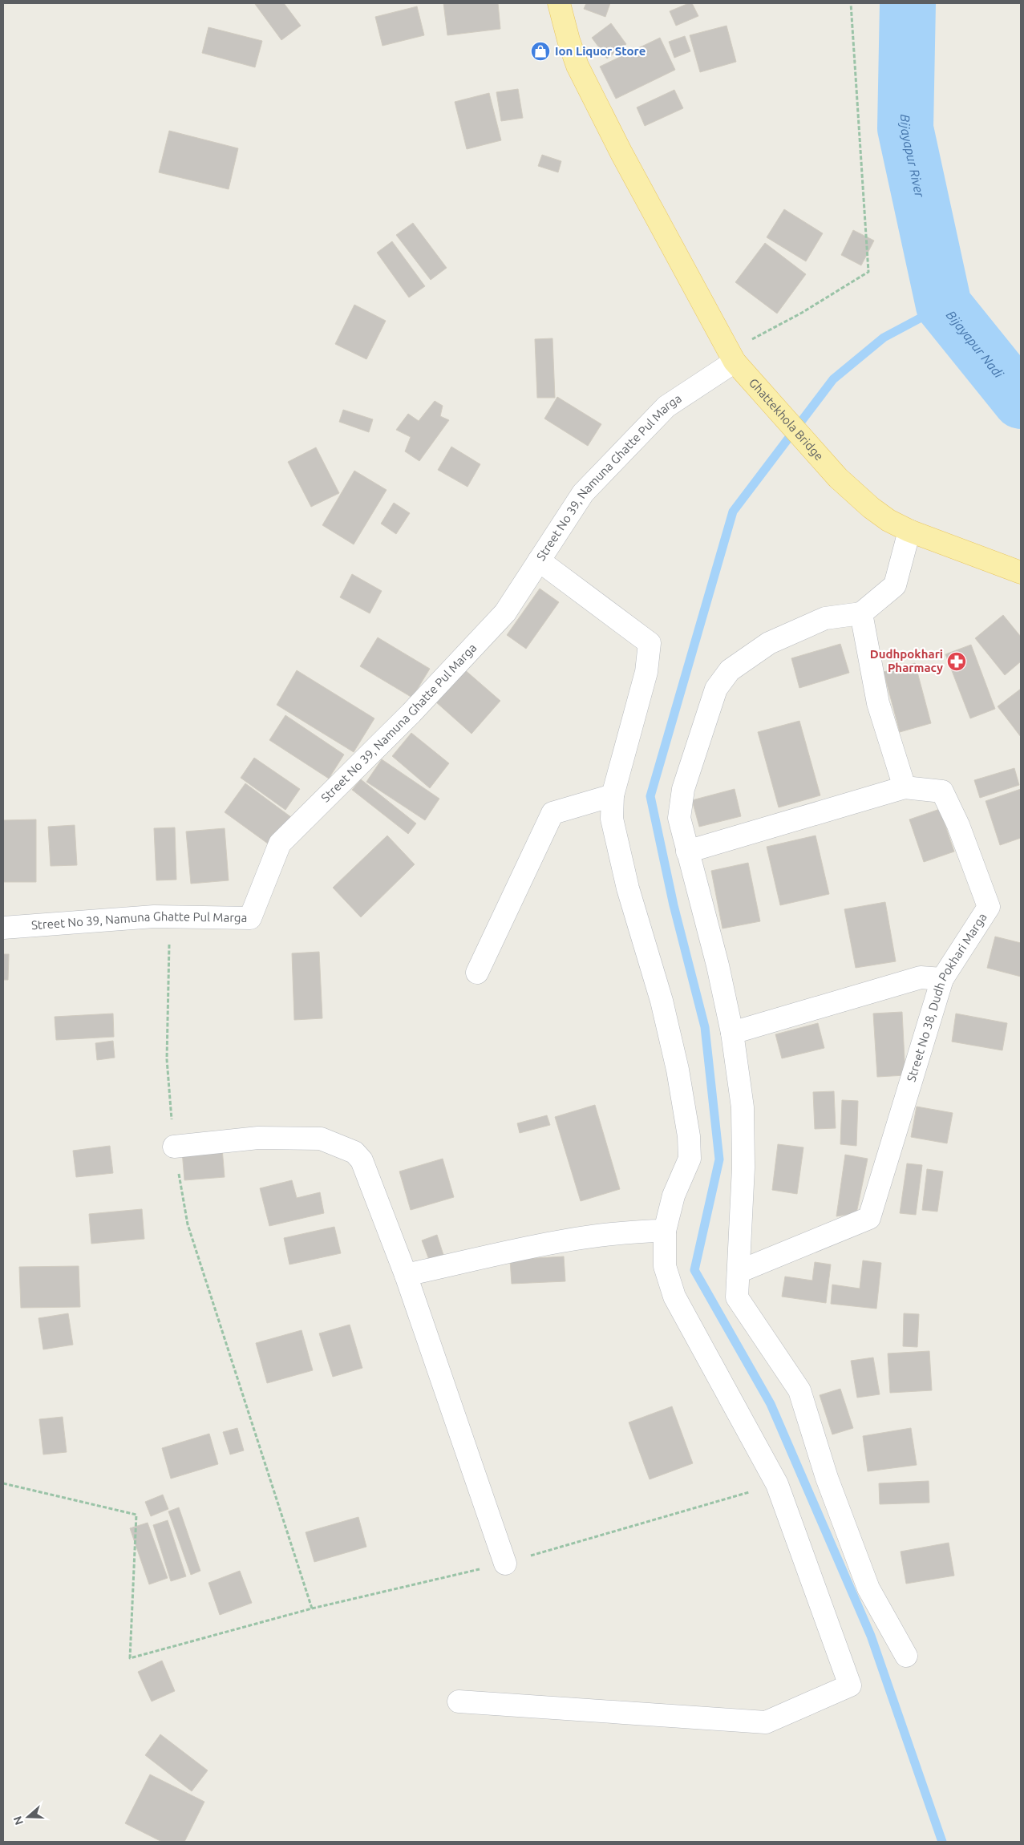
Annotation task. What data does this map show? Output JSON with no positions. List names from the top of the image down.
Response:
{
  "streets": {
    "main road": ["Ghattekhola Bridge"],
    "street": ["Street No 39, Namuna Ghatte Pul Marga", "Street No 38, Dudh Pokhari Marga"]
  },
  "crossings": [
    ["Ghattekhola Bridge", "Street No 39, Namuna Ghatte Pul Marga"]
  ],
  "water": ["Bijayapur River", "Bijayapur Nadi"],
  "places": {
    "shop": ["Ion Liquor Store"],
    "pharmacy": ["Dudhpokhari Pharmacy"]
  },
  "north": "left"
}
